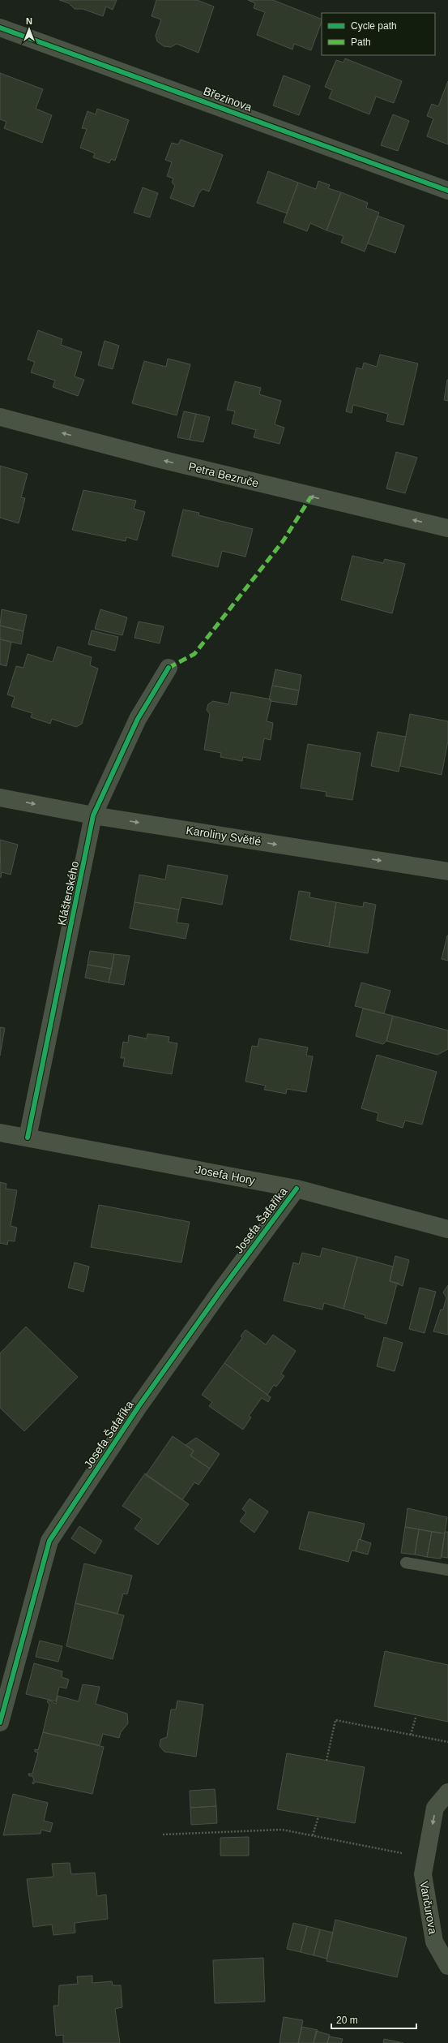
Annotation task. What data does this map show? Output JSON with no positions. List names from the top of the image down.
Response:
{
  "streets": {
    "street": [
      "Březinova",
      "Petra Bezruče",
      "Karoliny Světlé",
      "Klášterského",
      "Josefa Hory",
      "Josefa Šafaříka",
      "Vančurova"
    ]
  },
  "crossings": [
    ["Karoliny Světlé", "Klášterského"],
    ["Klášterského", "Josefa Hory"],
    ["Josefa Hory", "Josefa Šafaříka"]
  ],
  "one_way": ["Petra Bezruče", "Karoliny Světlé", "Vančurova"],
  "legend": ["Cycle path", "Path"],
  "scale_bar": "20 m",
  "north": "top"
}
